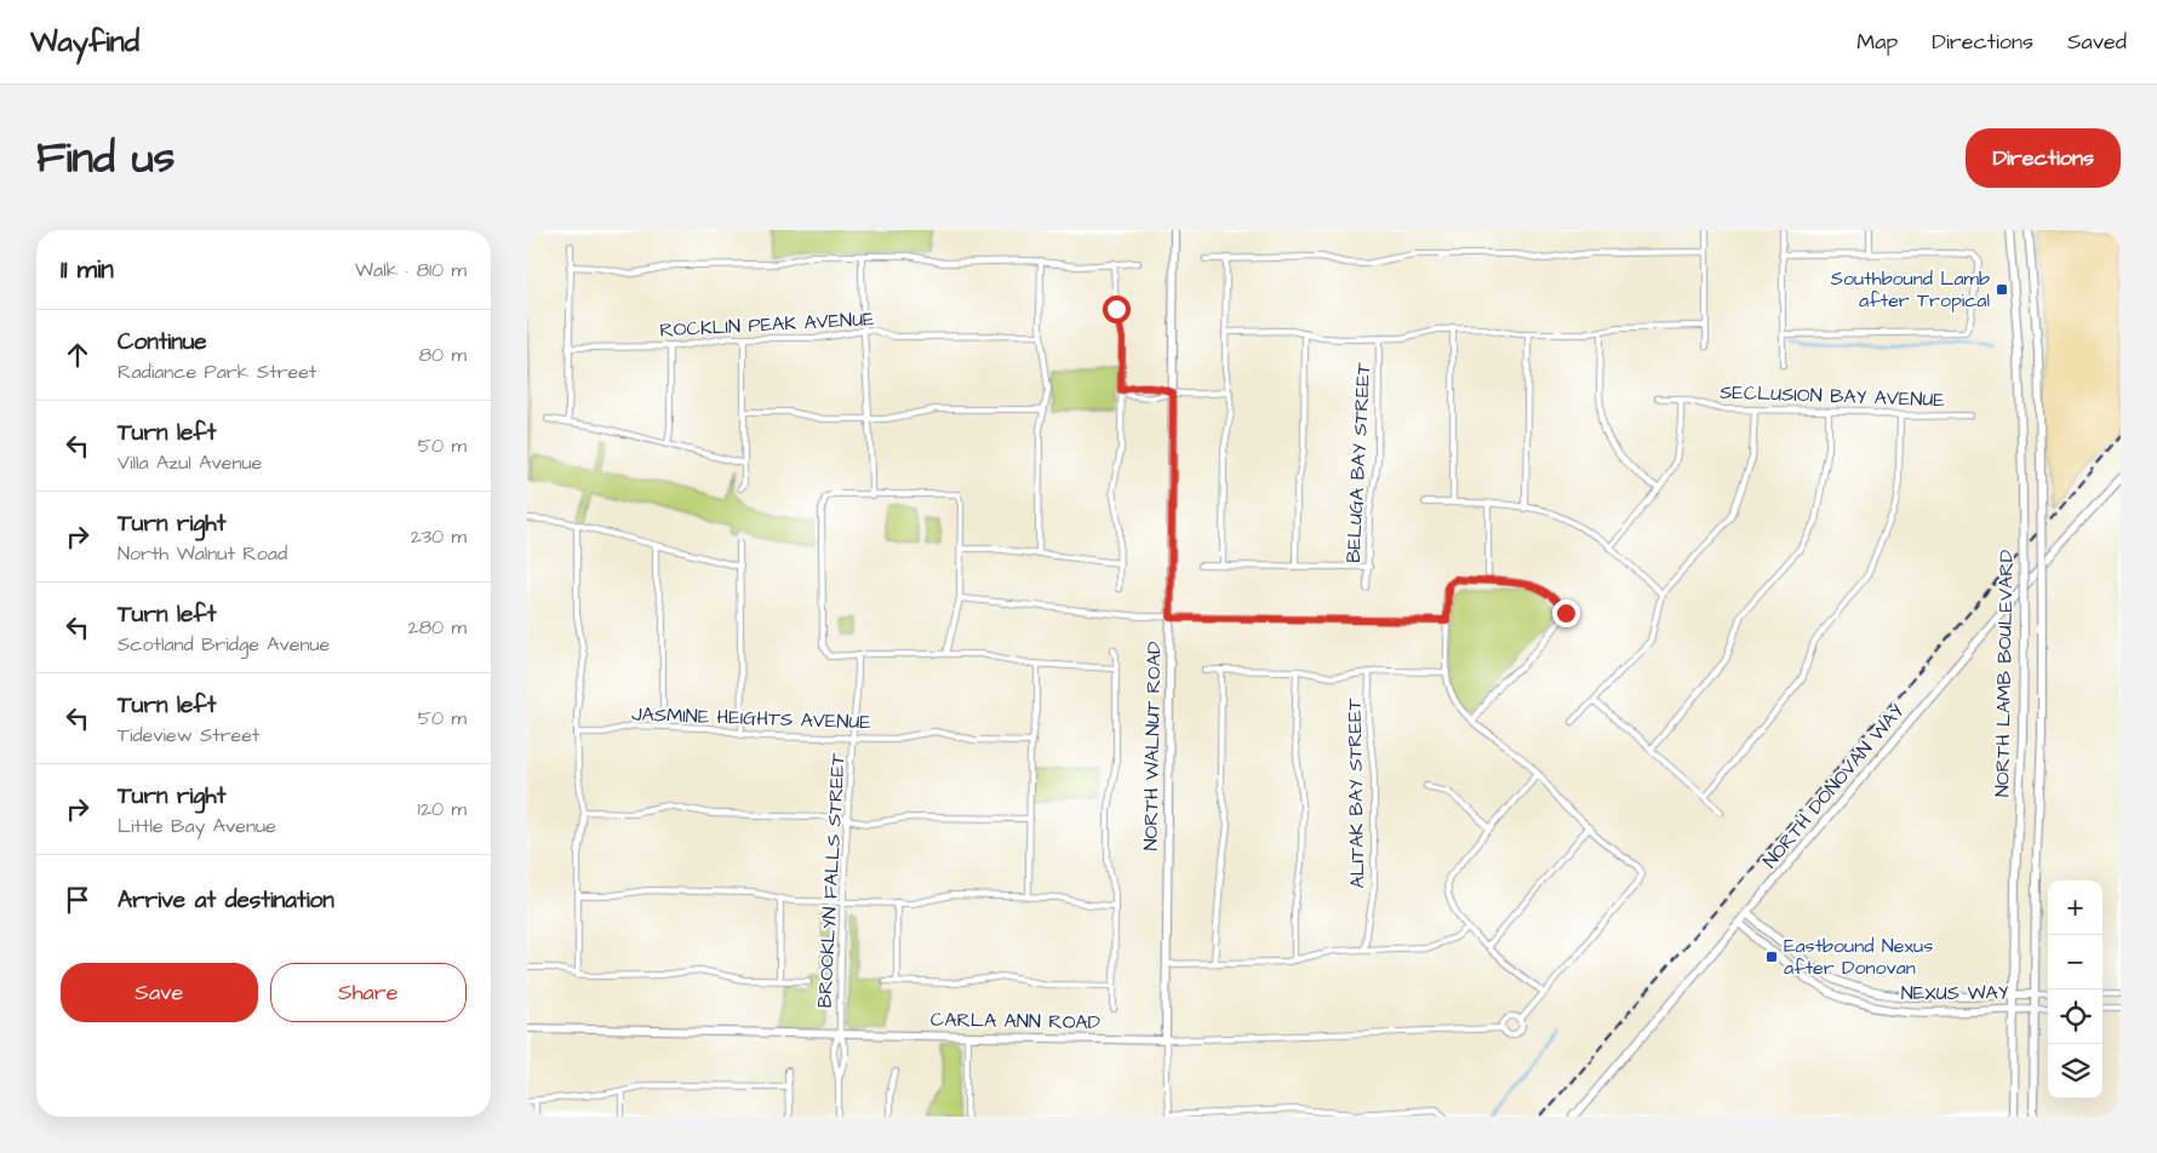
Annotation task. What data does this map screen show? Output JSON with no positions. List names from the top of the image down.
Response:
{
  "streets": {
    "street": [
      "ROCKLIN PEAK AVENUE",
      "SECLUSION BAY AVENUE",
      "BELUGA BAY STREET",
      "NORTH LAMB BOULEVARD",
      "JASMINE HEIGHTS AVENUE",
      "NORTH WALNUT ROAD",
      "NORTH DONOVAN WAY",
      "ALITAK BAY STREET",
      "BROOKLYN FALLS STREET",
      "NEXUS WAY",
      "CARLA ANN ROAD"
    ]
  },
  "crossings": [
    ["NORTH LAMB BOULEVARD", "NEXUS WAY"],
    ["JASMINE HEIGHTS AVENUE", "BROOKLYN FALLS STREET"],
    ["NORTH WALNUT ROAD", "CARLA ANN ROAD"],
    ["NORTH DONOVAN WAY", "NEXUS WAY"],
    ["BROOKLYN FALLS STREET", "CARLA ANN ROAD"]
  ],
  "places": {
    "transit": ["Southbound Lamb after Tropical", "Eastbound Nexus after Donovan"]
  },
  "page": {
    "header": "Wayfind",
    "nav": ["Map", "Directions", "Saved"],
    "title": "Find us",
    "buttons": [
      "Directions",
      ["Save", "Share"]
    ],
    "heading": ["11 min", "Walk · 810 m"],
    "list": [
      ["Continue", "Radiance Park Street", "80 m"],
      ["Turn left", "Villa Azul Avenue", "50 m"],
      ["Turn right", "North Walnut Road", "230 m"],
      ["Turn left", "Scotland Bridge Avenue", "280 m"],
      ["Turn left", "Tideview Street", "50 m"],
      ["Turn right", "Little Bay Avenue", "120 m"],
      "Arrive at destination"
    ],
    "map_buttons": ["+", "−"]
  }
}
